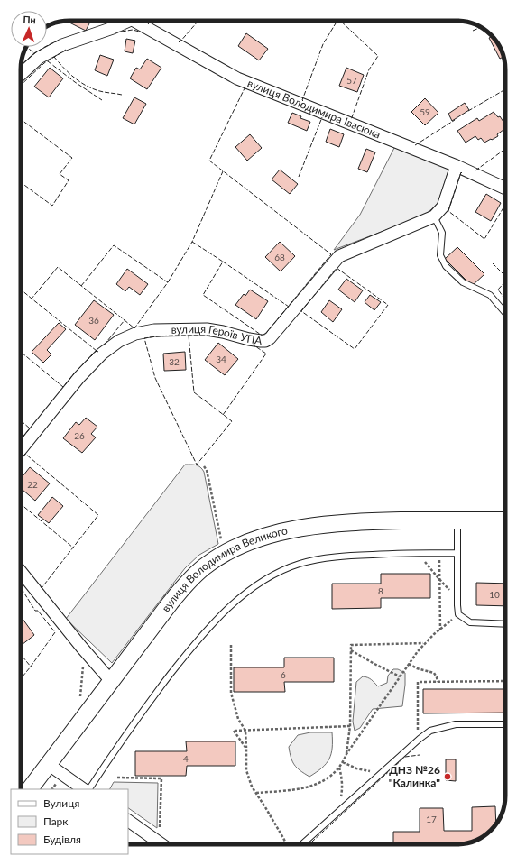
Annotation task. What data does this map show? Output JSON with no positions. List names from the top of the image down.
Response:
{
  "streets": {
    "street": ["вулиця Володимира Івасюка", "вулиця Героїв УПА", "вулиця Володимира Великого"]
  },
  "places": ["ДНЗ №26 \"Калинка\""],
  "house_numbers": [
    "57",
    "59",
    "68",
    "36",
    "34",
    "32",
    "26",
    "22",
    "8",
    "10",
    "6",
    "4",
    "17"
  ],
  "legend": ["Вулиця", "Парк", "Будівля"],
  "north": "top"
}
